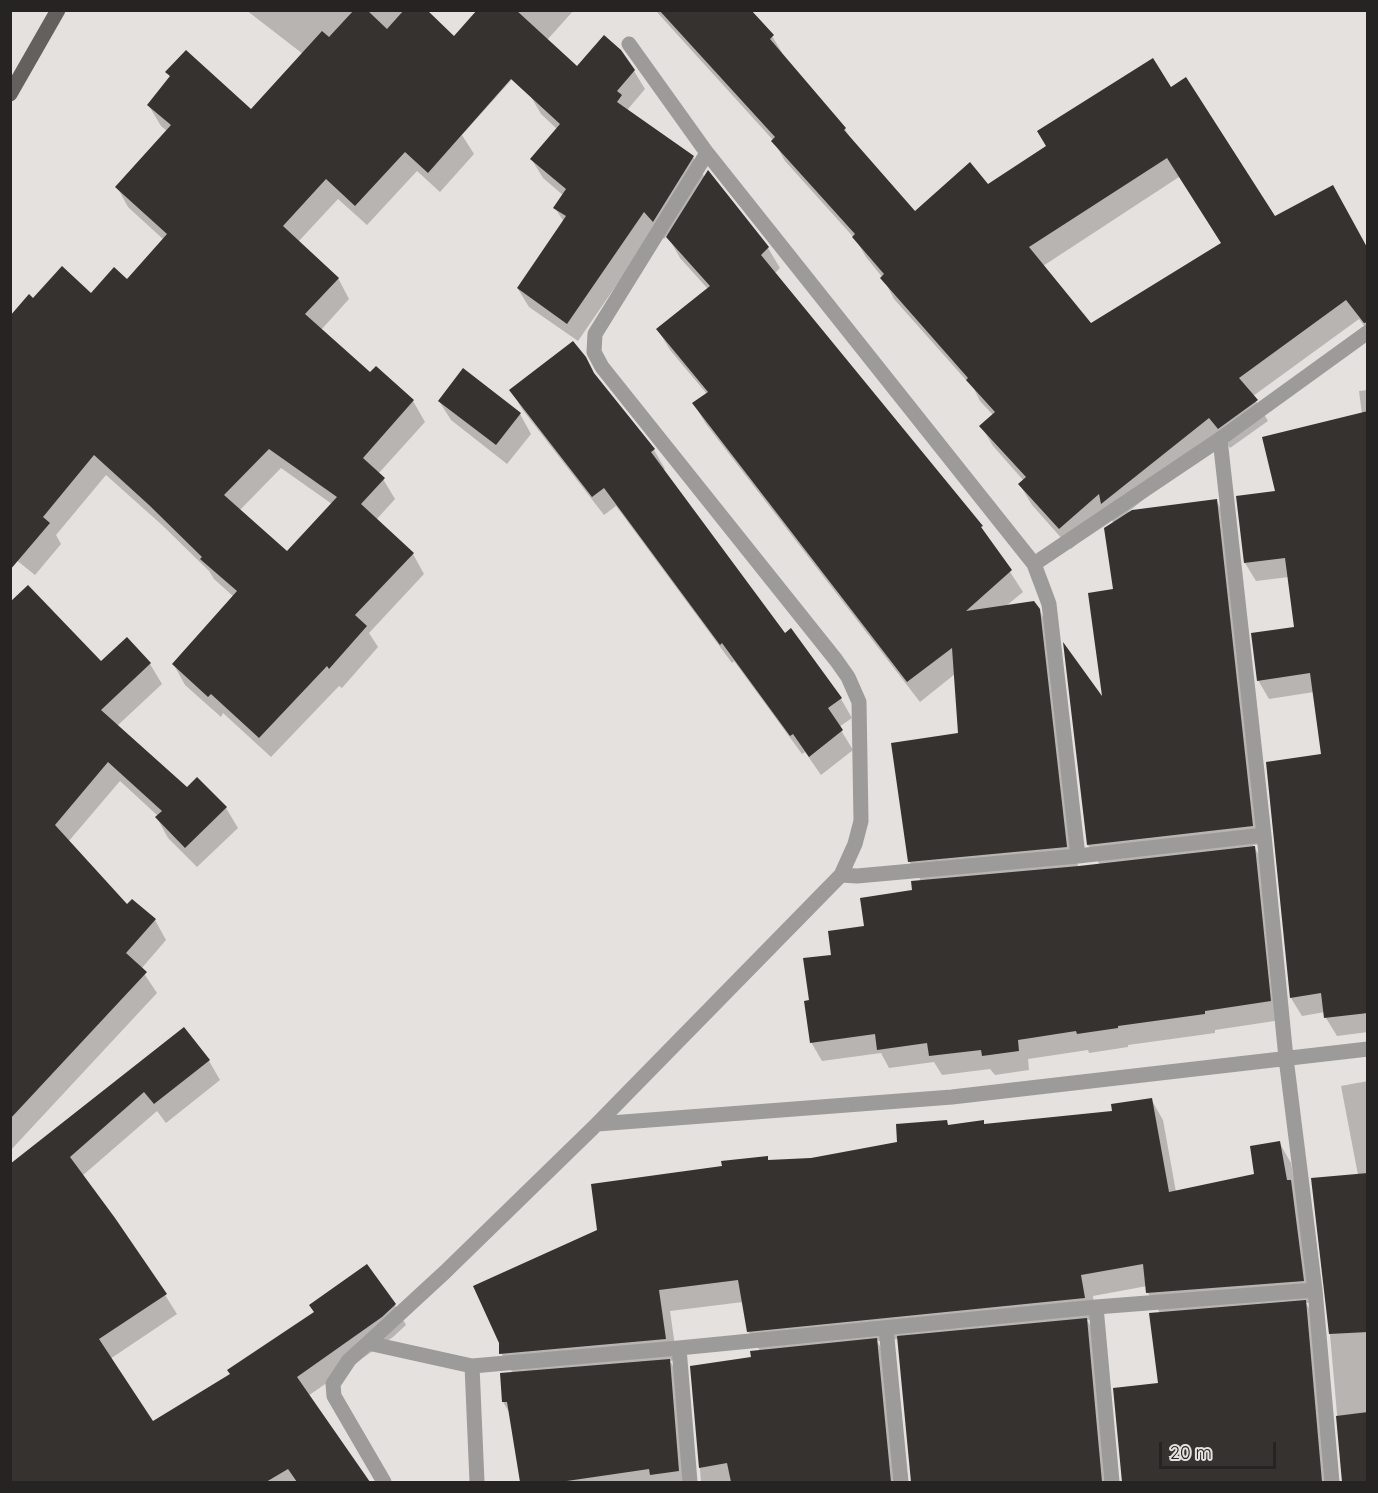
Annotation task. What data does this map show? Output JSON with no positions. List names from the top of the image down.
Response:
{
  "scale_bar": "20 m"
}
